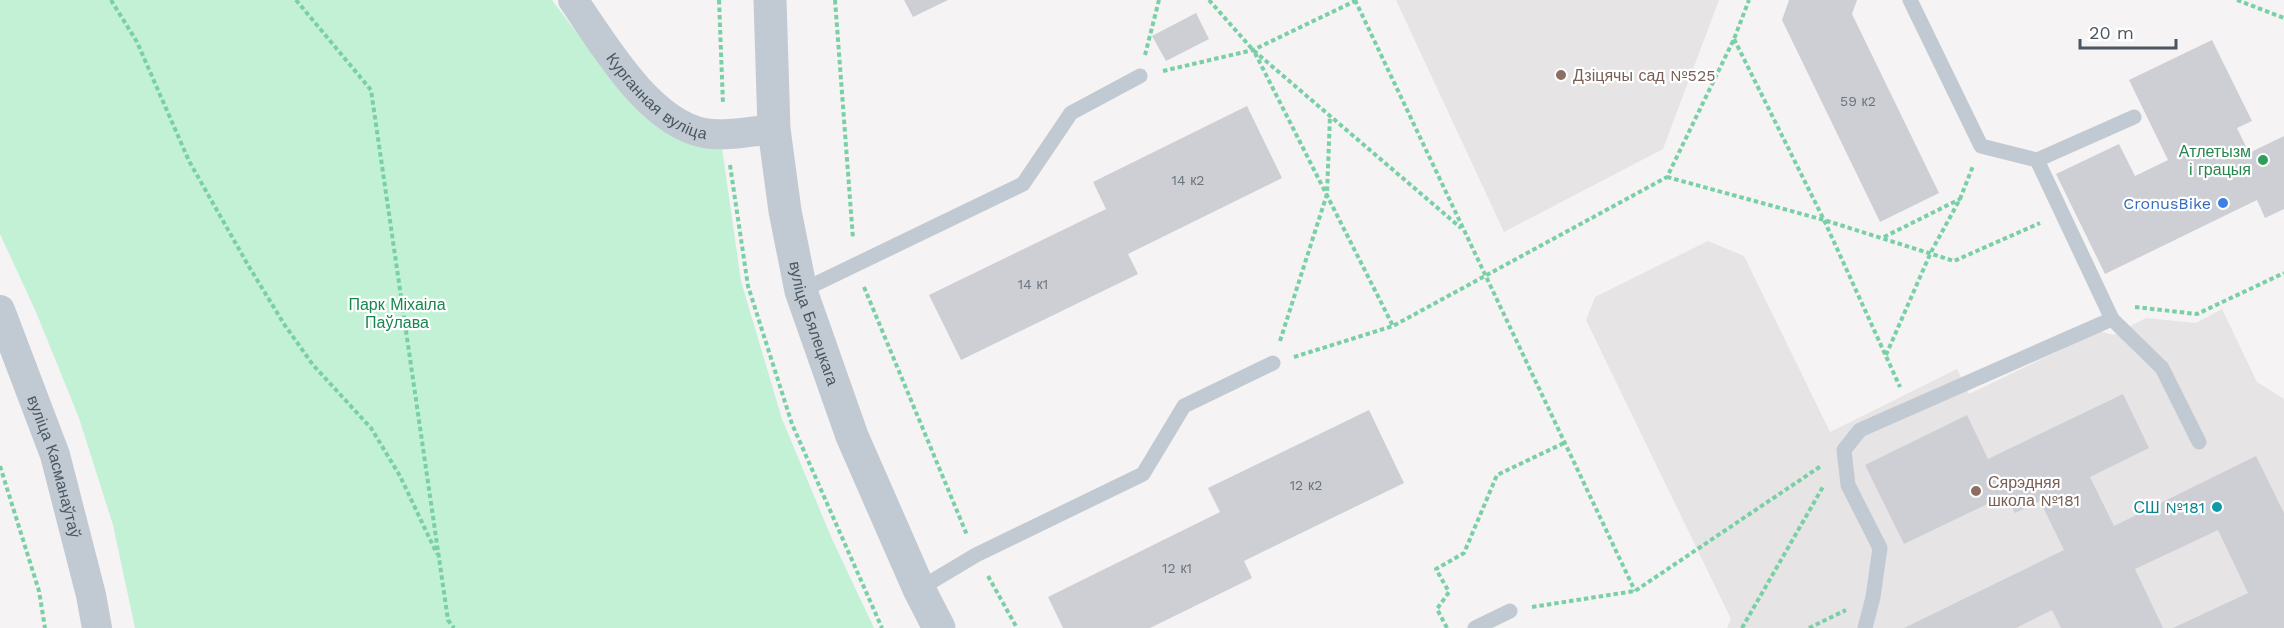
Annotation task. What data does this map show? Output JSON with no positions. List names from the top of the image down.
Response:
{
  "streets": {
    "street": ["Курганная вуліца", "вуліца Бялецкага", "вуліца Касманаўтаў"]
  },
  "crossings": [
    ["Курганная вуліца", "вуліца Бялецкага"]
  ],
  "parks": ["Парк Міхаіла Паўлава"],
  "places": [
    "Дзіцячы сад №525",
    "Атлетызм і грацыя",
    "CronusBike",
    "Сярэдняя школа №181",
    "СШ №181"
  ],
  "house_numbers": [
    "59 к2",
    "14 к2",
    "14 к1",
    "12 к2",
    "12 к1"
  ],
  "scale_bar": "20 m"
}
